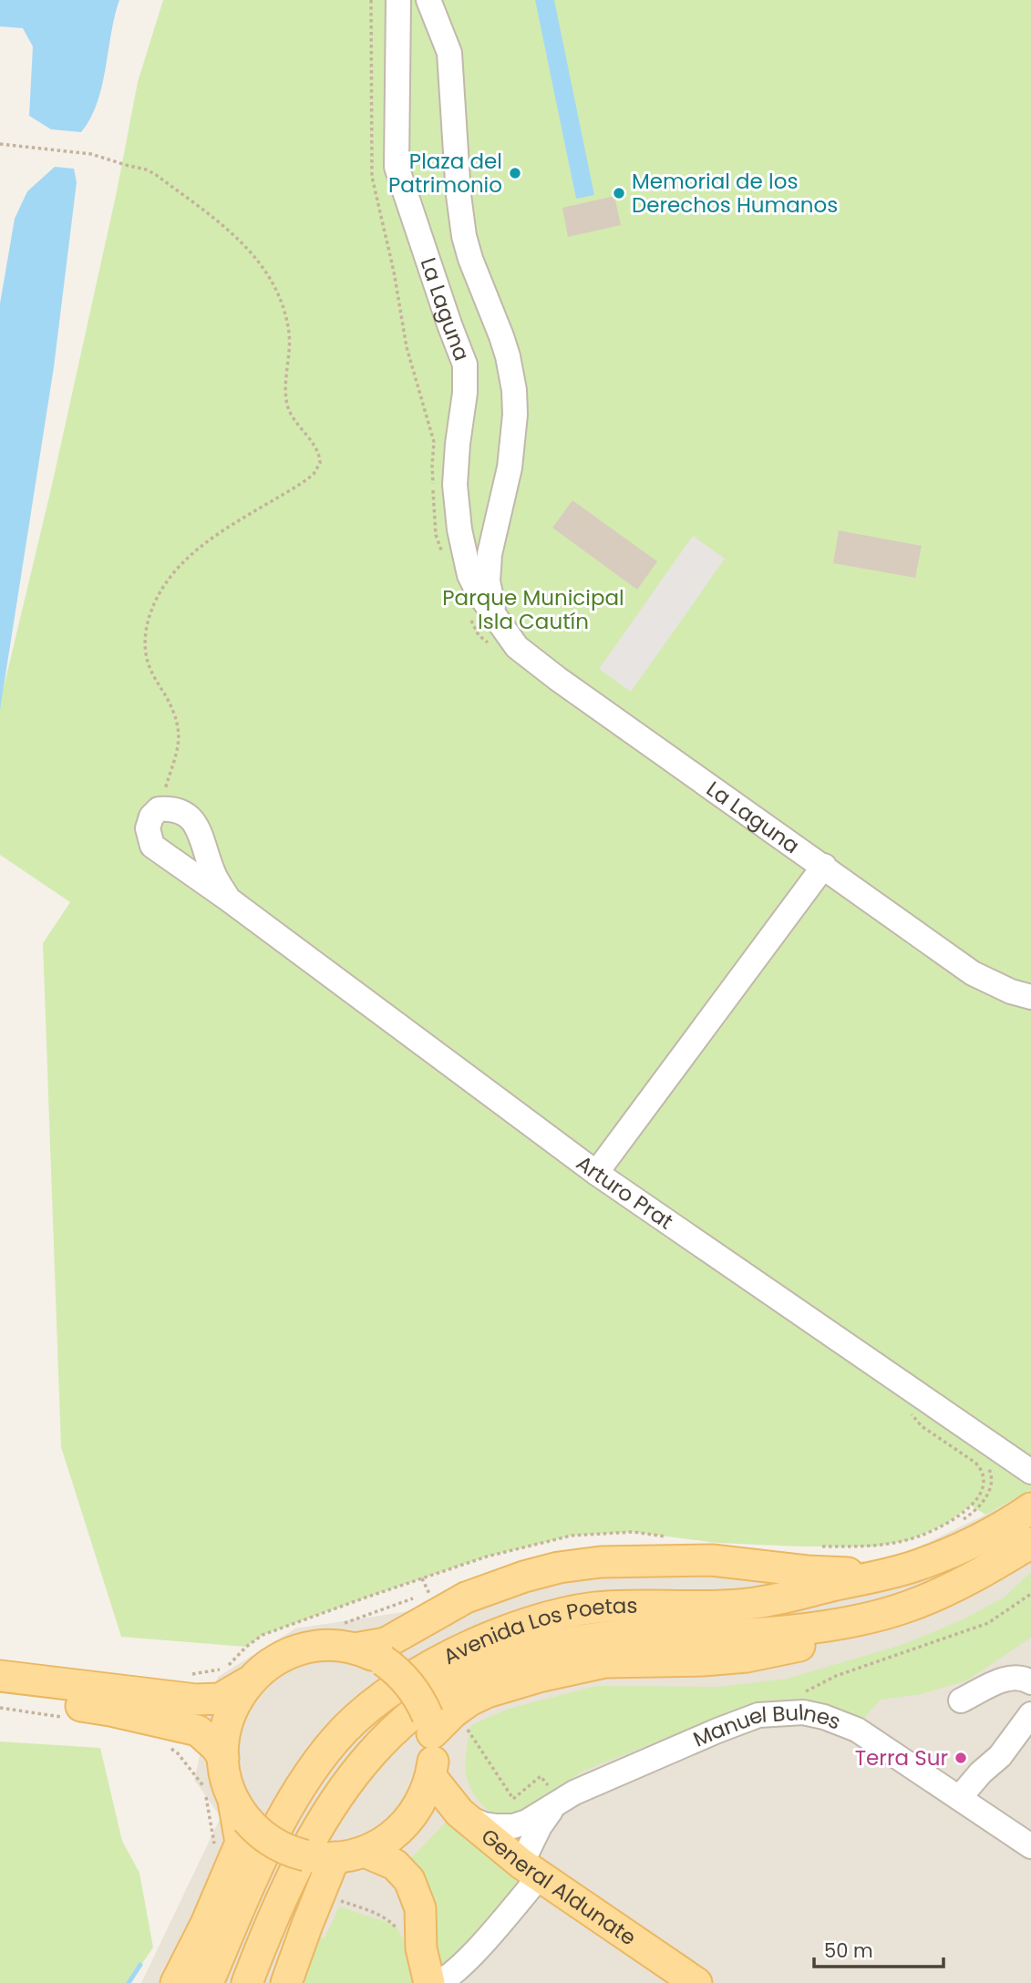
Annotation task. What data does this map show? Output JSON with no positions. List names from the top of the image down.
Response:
{
  "streets": {
    "main road": ["Avenida Los Poetas", "General Aldunate"],
    "street": ["La Laguna", "Arturo Prat", "Manuel Bulnes"]
  },
  "crossings": [
    ["Manuel Bulnes", "General Aldunate"]
  ],
  "parks": ["Parque Municipal Isla Cautín"],
  "places": ["Plaza del Patrimonio", "Memorial de los Derechos Humanos", "Terra Sur"],
  "scale_bar": "50 m"
}
